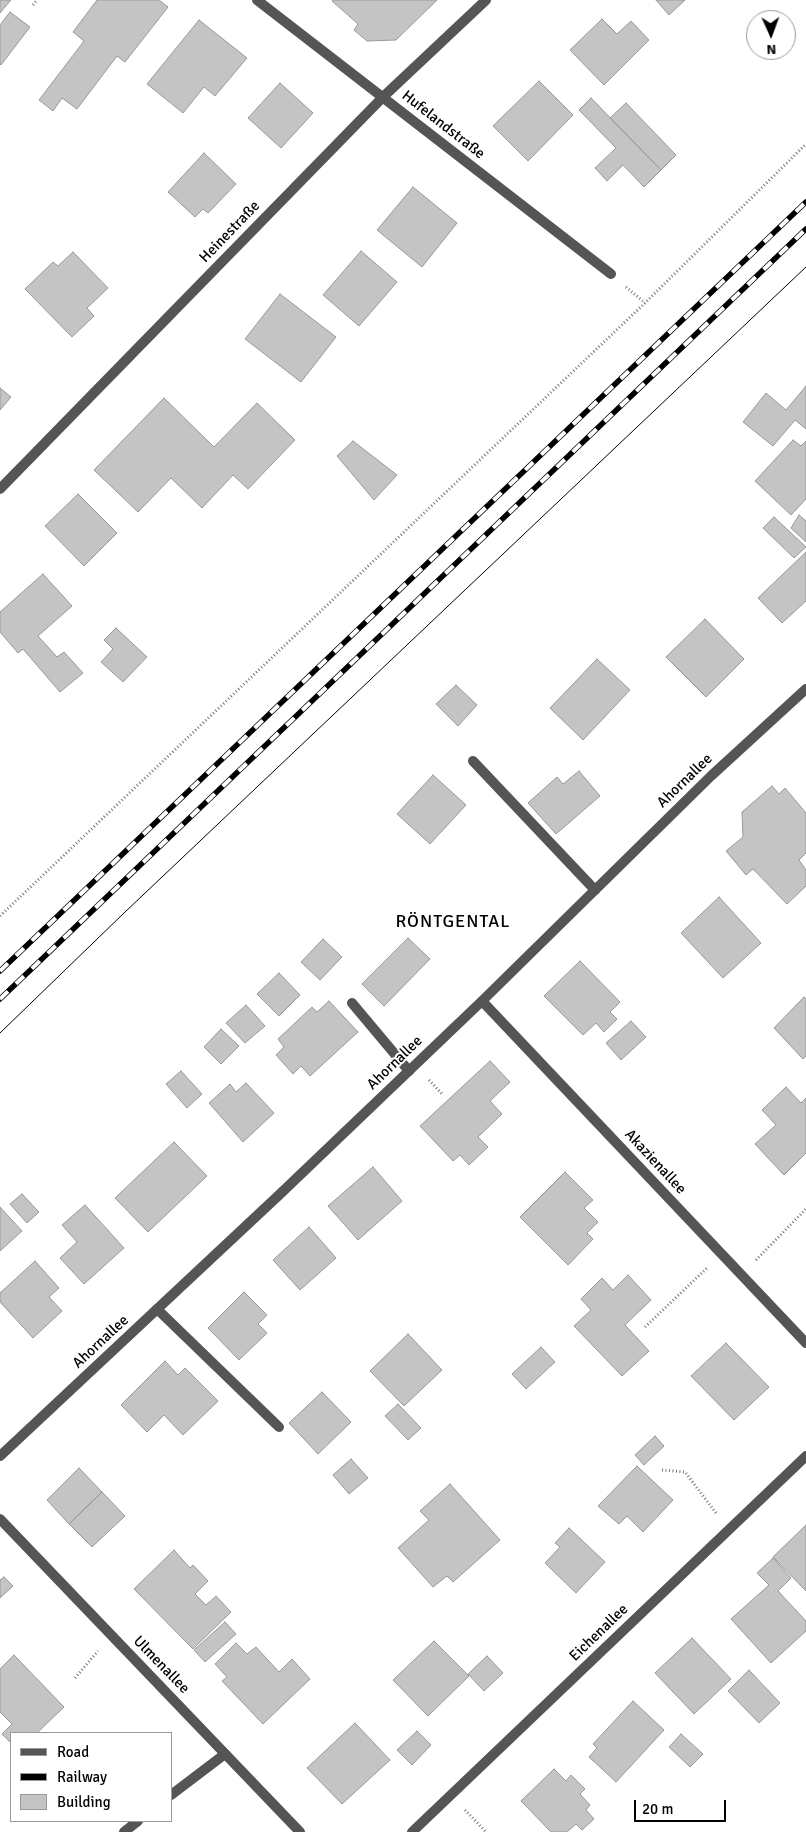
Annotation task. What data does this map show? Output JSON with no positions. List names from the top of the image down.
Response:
{
  "streets": {
    "street": [
      "Hufelandstraße",
      "Heinestraße",
      "Ahornallee",
      "Akazienallee",
      "Eichenallee",
      "Ulmenallee"
    ]
  },
  "crossings": [
    ["Hufelandstraße", "Heinestraße"],
    ["Ahornallee", "Akazienallee"]
  ],
  "districts": ["RÖNTGENTAL"],
  "legend": ["Road", "Railway", "Building"],
  "scale_bar": "20 m",
  "north": "bottom"
}
